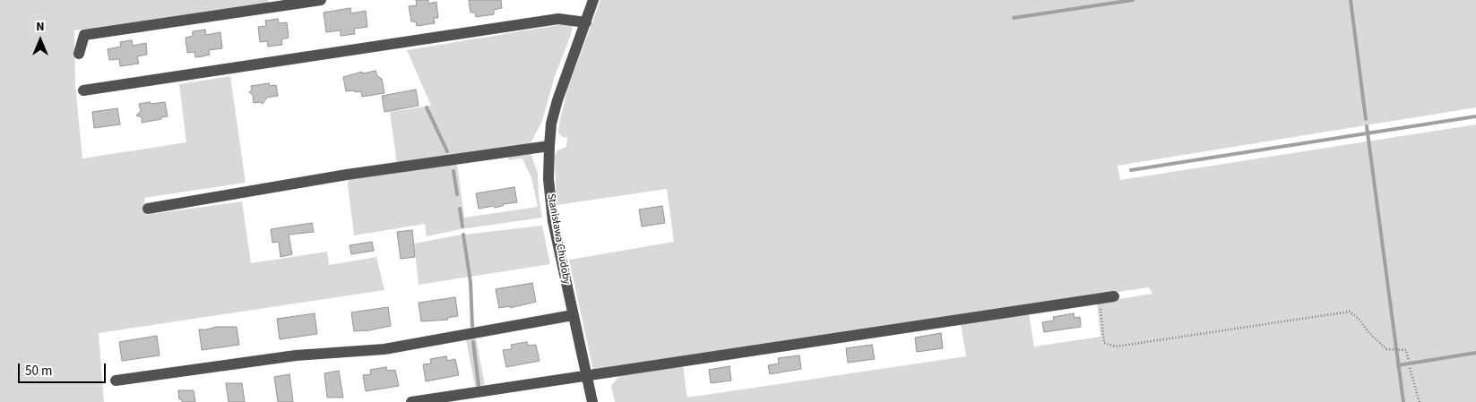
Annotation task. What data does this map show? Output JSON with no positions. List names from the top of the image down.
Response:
{
  "streets": {
    "street": ["Stanisława Chudoby"]
  },
  "scale_bar": "50 m",
  "north": "top"
}
